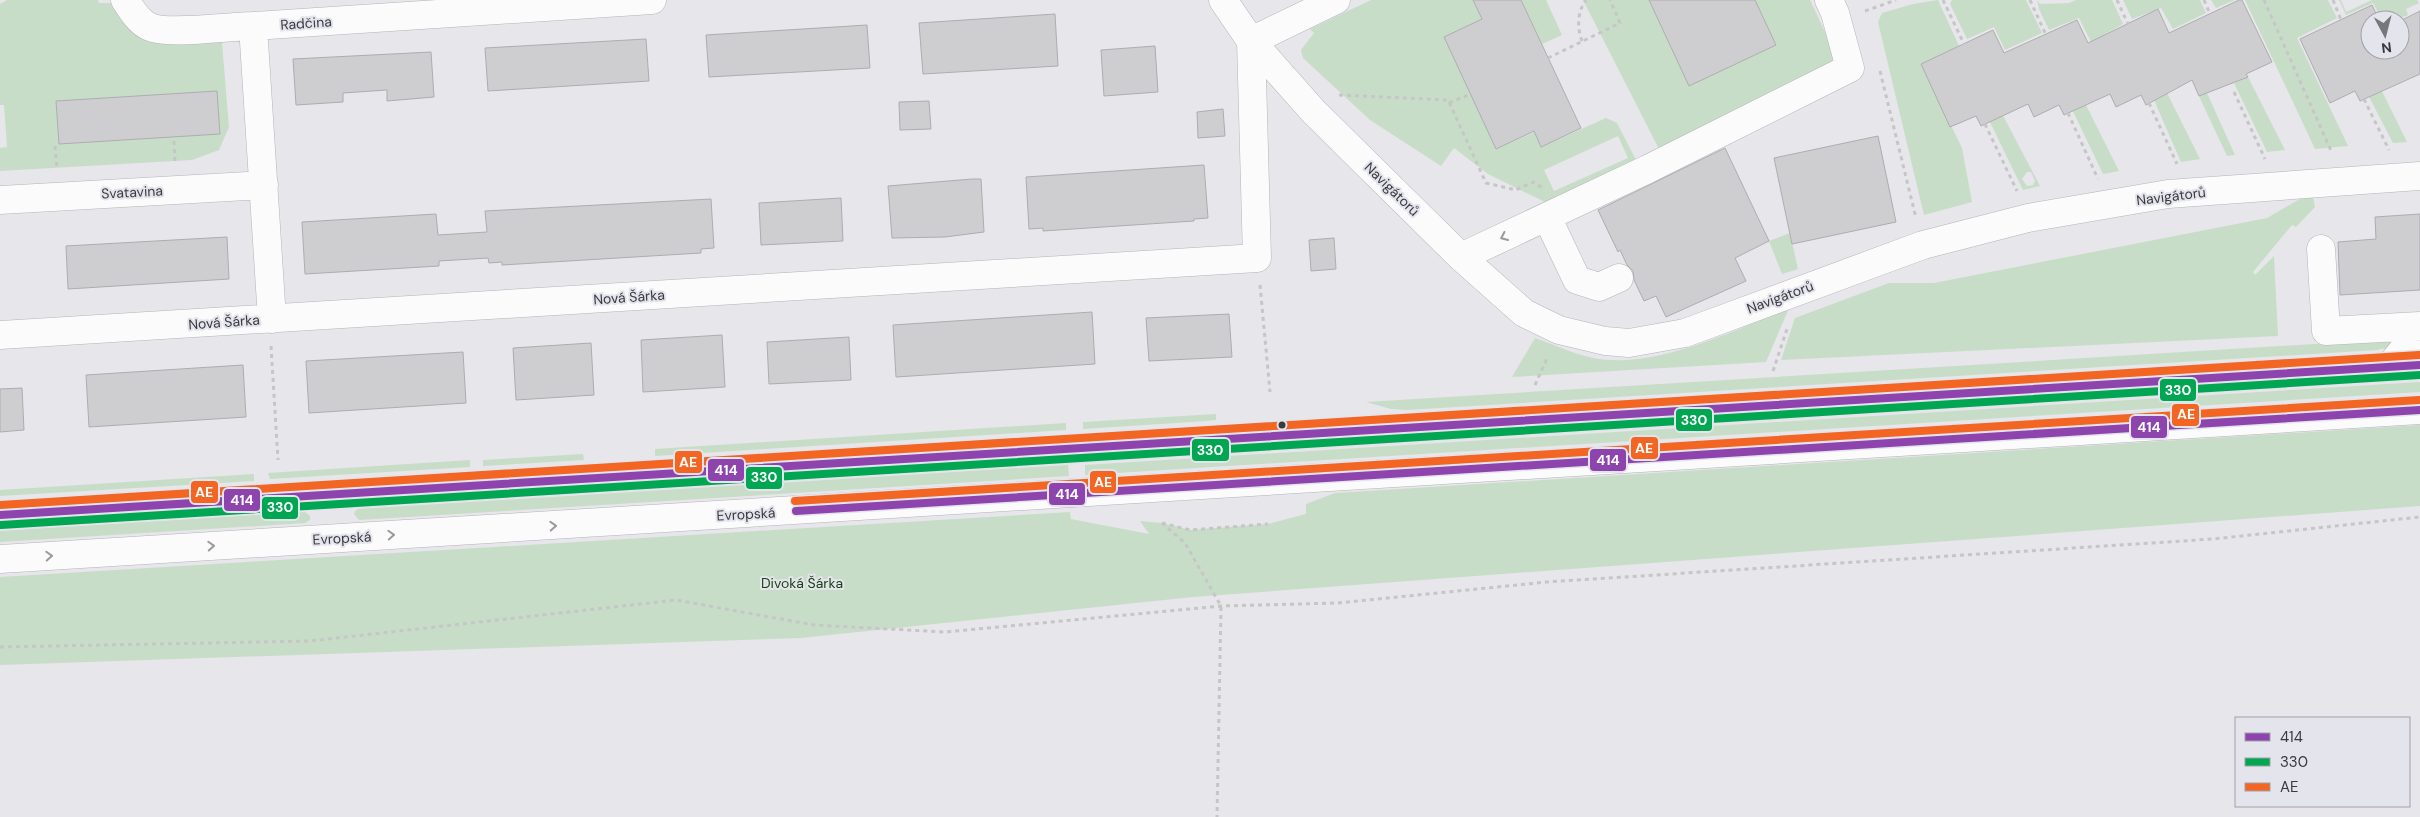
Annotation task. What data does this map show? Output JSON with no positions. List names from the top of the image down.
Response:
{
  "streets": {
    "main road": [
      "Radčina",
      "Navigátorů",
      "Svatavina",
      "Nová Šárka",
      "Evropská"
    ]
  },
  "parks": ["Divoká Šárka"],
  "lines": ["transit line AE", "transit line 414", "transit line 330"],
  "legend": ["414", "330", "AE"],
  "north": "bottom"
}
